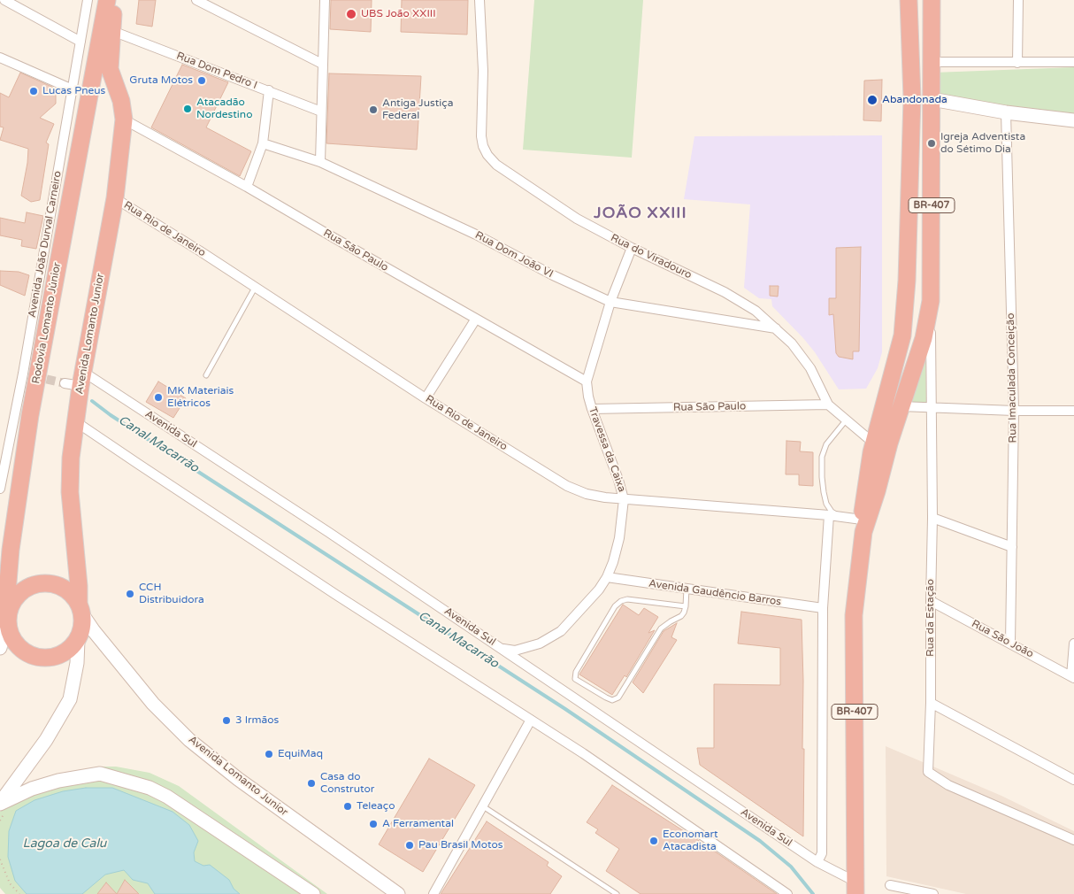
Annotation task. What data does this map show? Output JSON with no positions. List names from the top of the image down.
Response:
{
  "streets": {
    "highway": ["BR-407", "Rodovia Lomanto Júnior", "Avenida Lomanto Junior"],
    "street": [
      "Rua Dom Pedro I",
      "Rua Rio de Janeiro",
      "Avenida João Durval Carneiro",
      "Rua São Paulo",
      "Rua Dom João VI",
      "Rua do Viradouro",
      "Rua Imaculada Conceição",
      "Avenida Sul",
      "Travessa da Caixa",
      "Avenida Gaudêncio Barros",
      "Rua da Estação",
      "Rua São João"
    ]
  },
  "crossings": [
    ["Rua Dom Pedro I", "Rodovia Lomanto Júnior"],
    ["BR-407", "Rua Rio de Janeiro"],
    ["BR-407", "Rua do Viradouro"],
    ["BR-407", "Avenida Sul"],
    ["BR-407", "Rua da Estação"],
    ["Rua Rio de Janeiro", "Avenida Lomanto Junior"],
    ["Rua Rio de Janeiro", "Travessa da Caixa"],
    ["Rua São Paulo", "Rua do Viradouro"],
    ["Rua São Paulo", "Avenida Lomanto Junior"],
    ["Rua São Paulo", "Travessa da Caixa"],
    ["Rua Dom João VI", "Rua do Viradouro"],
    ["Rua Dom João VI", "Travessa da Caixa"],
    ["Rua do Viradouro", "Travessa da Caixa"],
    ["Rodovia Lomanto Júnior", "Avenida Lomanto Junior"],
    ["Avenida Lomanto Junior", "Avenida Sul"],
    ["Rua Imaculada Conceição", "Rua São João"],
    ["Avenida Sul", "Travessa da Caixa"],
    ["Travessa da Caixa", "Avenida Gaudêncio Barros"],
    ["Rua da Estação", "Rua São João"]
  ],
  "districts": ["JOÃO XXIII"],
  "water": ["Canal Macarrão", "Lagoa de Calu"],
  "places": [
    "UBS João XXIII",
    "Gruta Motos",
    "Lucas Pneus",
    "Abandonada",
    "Atacadão Nordestino",
    "Antiga Justiça Federal",
    "Igreja Adventista do Sétimo Dia",
    "MK Materiais Elétricos",
    "CCH Distribuidora",
    "3 Irmãos",
    "EquiMaq",
    "Casa do Construtor",
    "Teleaço",
    "A Ferramental",
    "Economart Atacadista",
    "Pau Brasil Motos"
  ]
}
